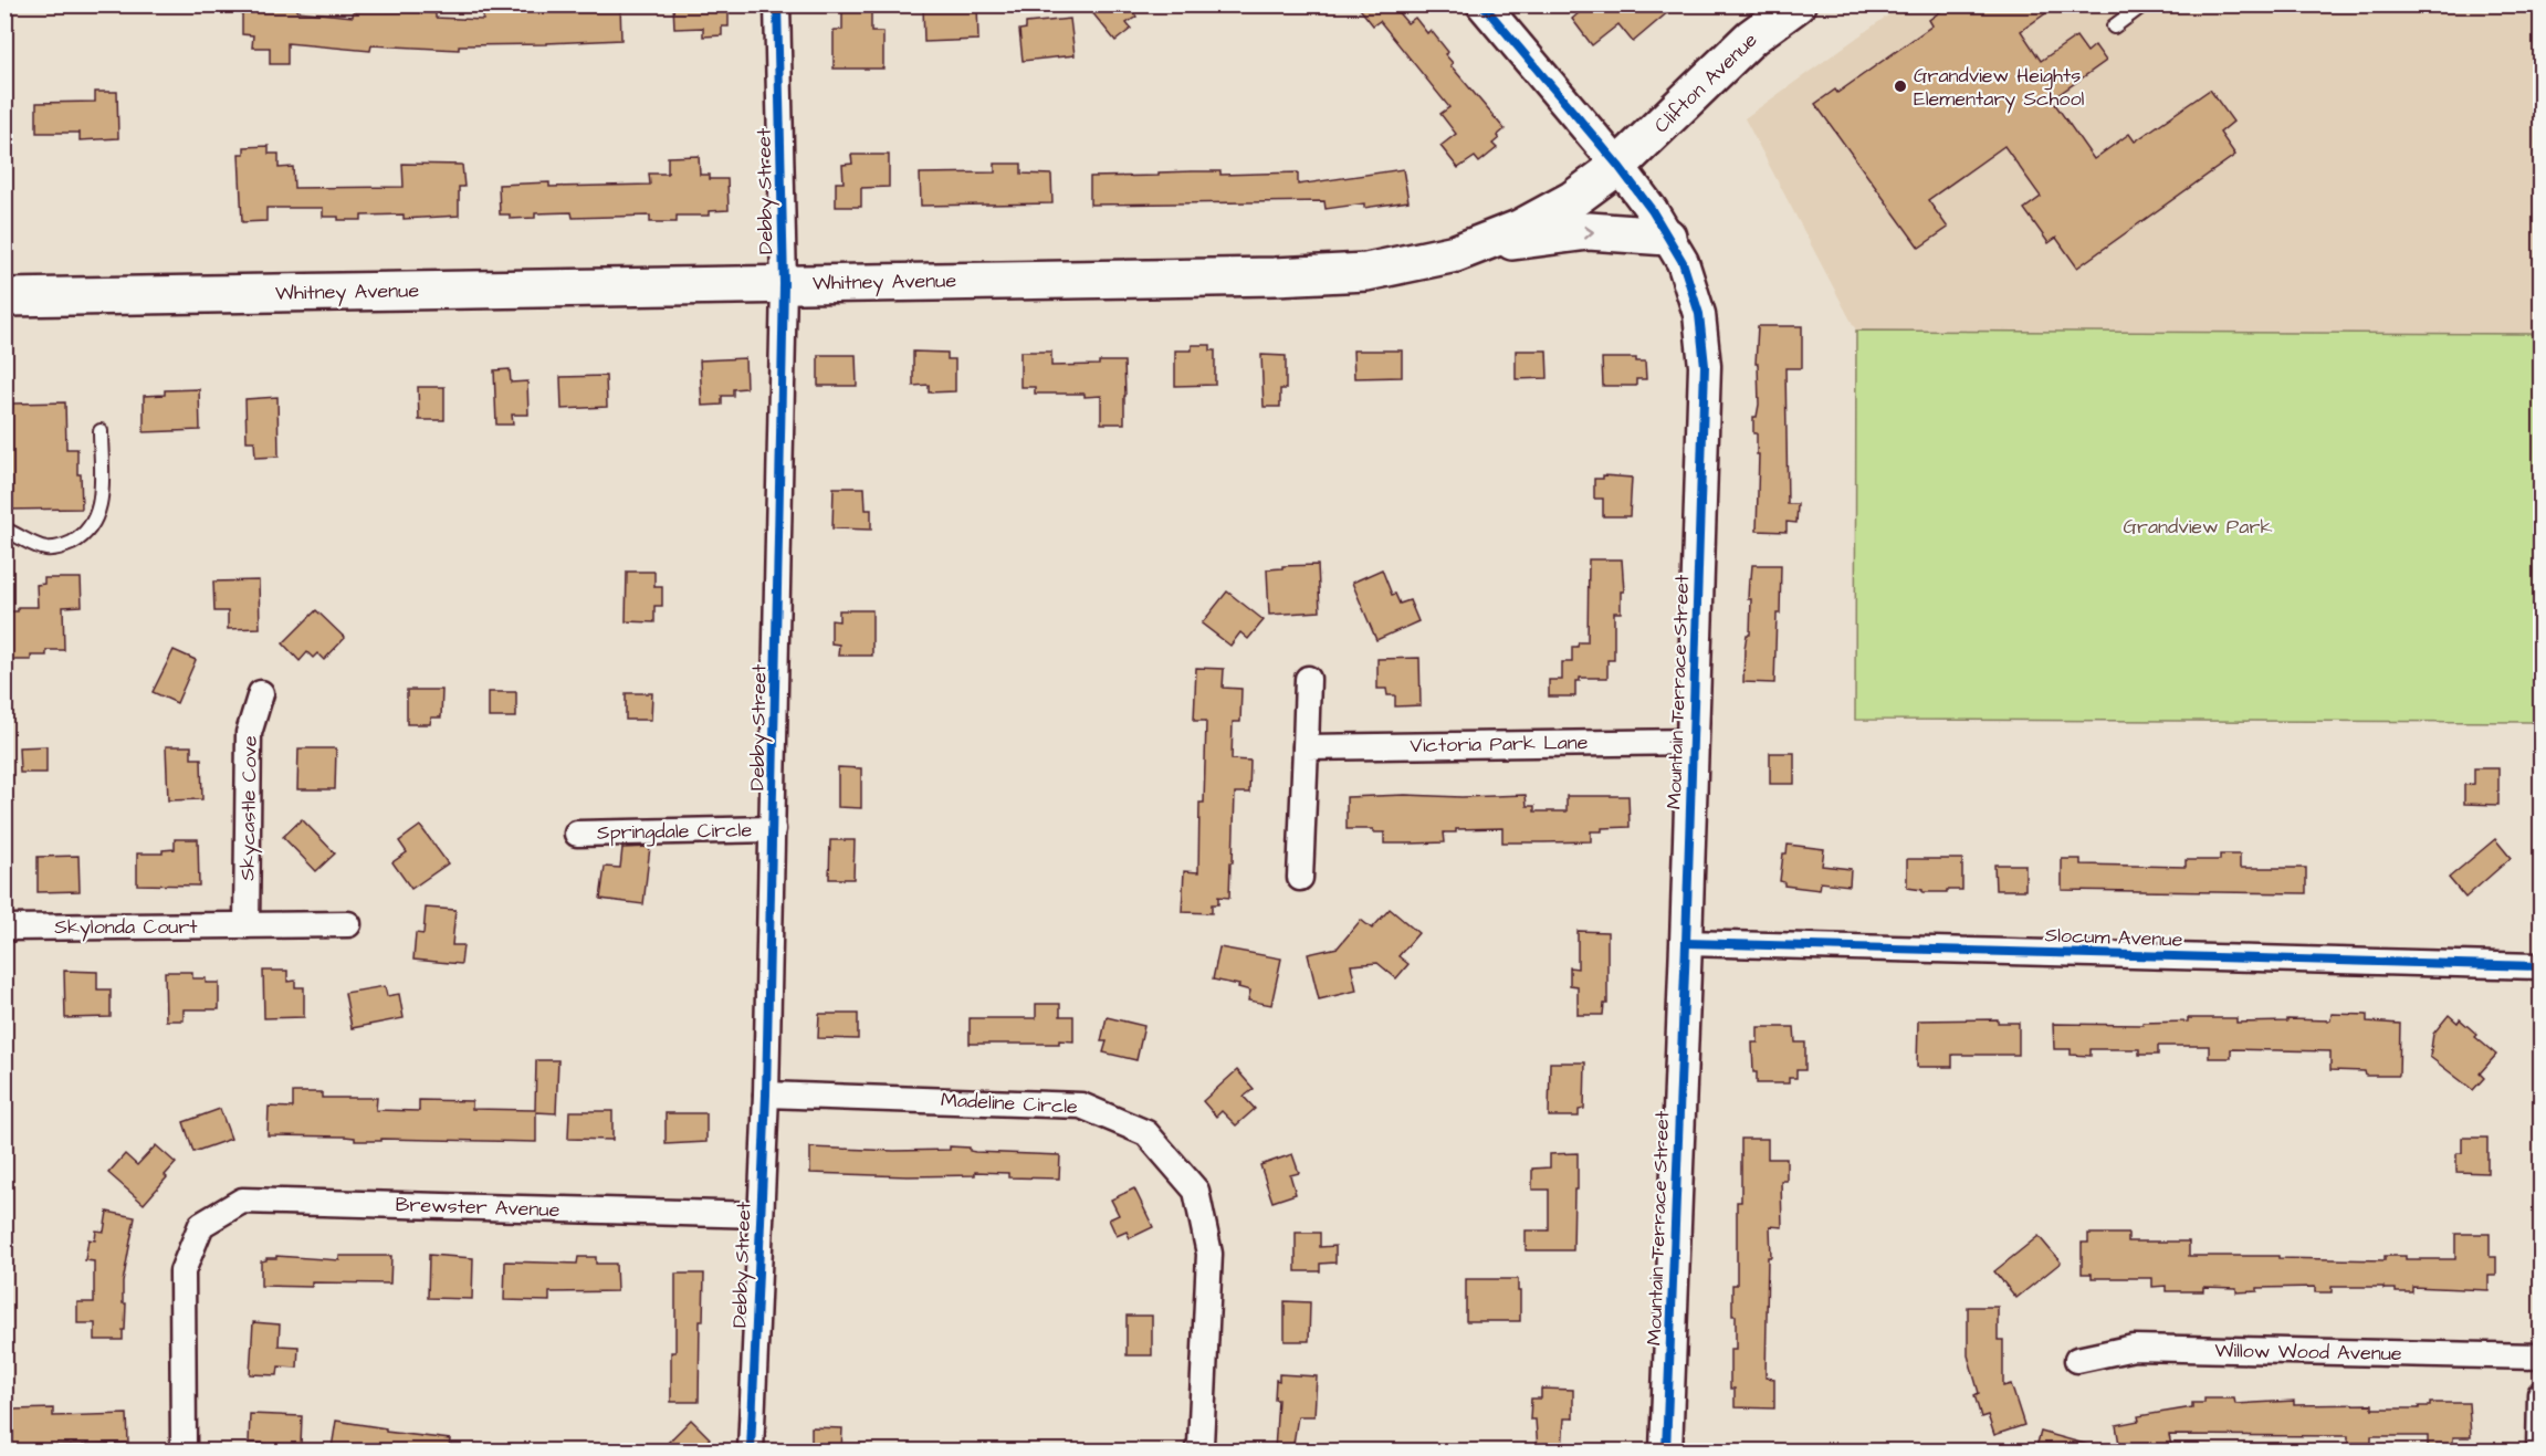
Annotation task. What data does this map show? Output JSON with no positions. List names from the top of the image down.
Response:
{
  "streets": {
    "main road": ["Clifton Avenue", "Whitney Avenue"],
    "street": [
      "Debby Street",
      "Mountain Terrace Street",
      "Victoria Park Lane",
      "Skycastle Cove",
      "Springdale Circle",
      "Skylonda Court",
      "Slocum Avenue",
      "Madeline Circle",
      "Brewster Avenue",
      "Willow Wood Avenue"
    ]
  },
  "crossings": [
    ["Clifton Avenue", "Whitney Avenue"],
    ["Clifton Avenue", "Mountain Terrace Street"],
    ["Debby Street", "Whitney Avenue"],
    ["Debby Street", "Springdale Circle"],
    ["Debby Street", "Madeline Circle"],
    ["Debby Street", "Brewster Avenue"],
    ["Whitney Avenue", "Mountain Terrace Street"],
    ["Mountain Terrace Street", "Victoria Park Lane"],
    ["Mountain Terrace Street", "Slocum Avenue"],
    ["Skycastle Cove", "Skylonda Court"]
  ],
  "parks": ["Grandview Park"],
  "places": ["Grandview Heights Elementary School"]
}
